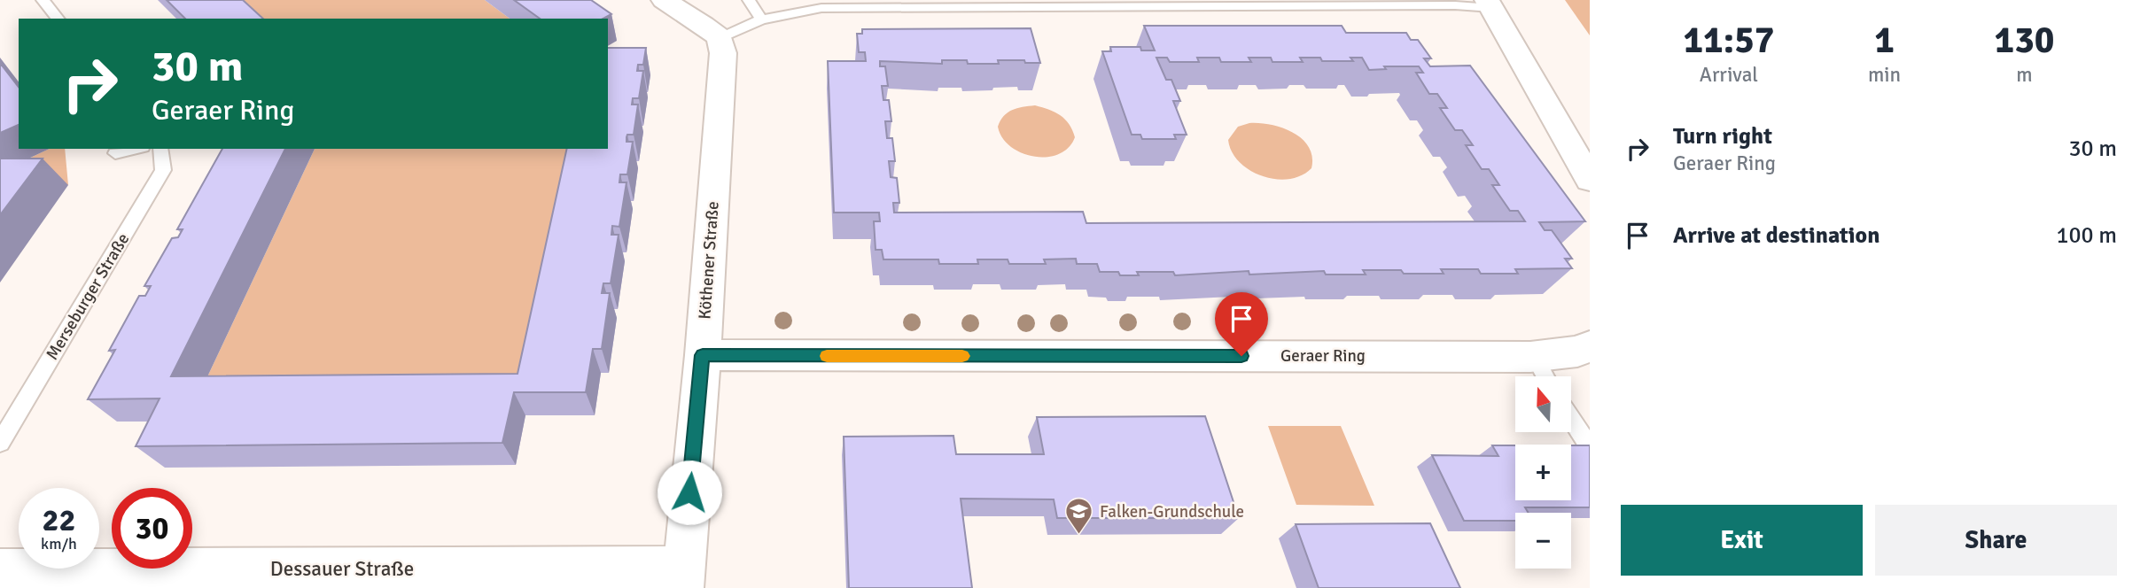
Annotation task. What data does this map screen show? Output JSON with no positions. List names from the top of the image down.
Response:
{
  "streets": {
    "street": ["Köthener Straße", "Geraer Ring", "Dessauer Straße"],
    "lane": ["Merseburger Straße"]
  },
  "crossings": [
    ["Köthener Straße", "Geraer Ring"],
    ["Köthener Straße", "Dessauer Straße"]
  ],
  "places": {
    "school or university": ["Falken-Grundschule"]
  },
  "north": "top",
  "page": {
    "eta": [
      "11:57",
      "Arrival",
      "1",
      "min",
      "130",
      "m"
    ],
    "turn": ["30 m", "Geraer Ring"],
    "list": [
      {
        "name": "Turn right",
        "note": "Geraer Ring",
        "value": "30 m"
      },
      {
        "name": "Arrive at destination",
        "value": "100 m"
      }
    ],
    "map_buttons": ["+", "−"],
    "speed": "22 km/h",
    "limit": "30",
    "buttons": ["Exit", "Share"]
  }
}
